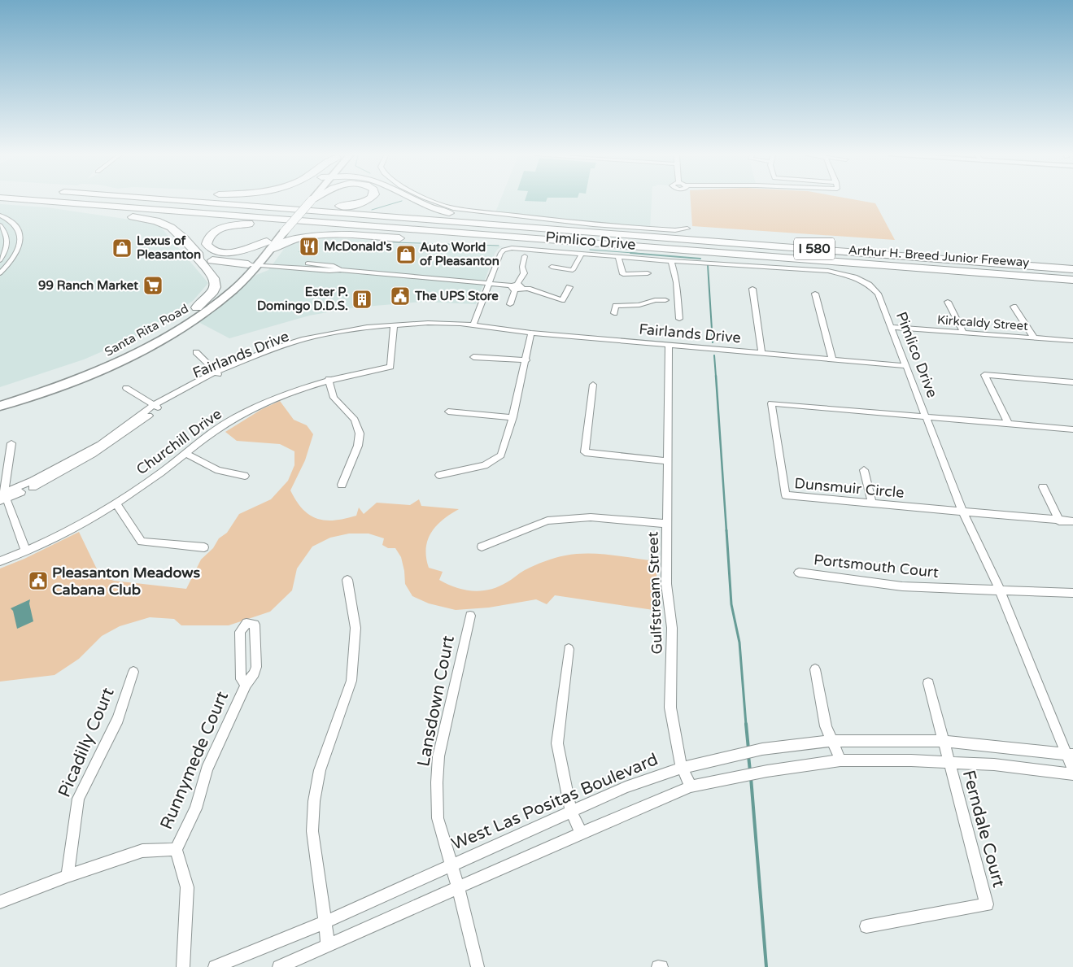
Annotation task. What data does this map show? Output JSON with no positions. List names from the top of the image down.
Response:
{
  "streets": {
    "highway": ["I 580", "Arthur H. Breed Junior Freeway"],
    "main road": ["Santa Rita Road"],
    "street": [
      "Pimlico Drive",
      "Kirkcaldy Street",
      "Fairlands Drive",
      "Churchill Drive",
      "Dunsmuir Circle",
      "Portsmouth Court",
      "Gulfstream Street",
      "Lansdown Court",
      "Picadilly Court",
      "Runnymede Court",
      "West Las Positas Boulevard",
      "Ferndale Court"
    ]
  },
  "crossings": [
    ["Pimlico Drive", "Kirkcaldy Street"],
    ["Pimlico Drive", "Fairlands Drive"],
    ["Pimlico Drive", "Dunsmuir Circle"],
    ["Pimlico Drive", "Portsmouth Court"],
    ["Pimlico Drive", "West Las Positas Boulevard"],
    ["Fairlands Drive", "Churchill Drive"],
    ["Fairlands Drive", "Gulfstream Street"],
    ["Gulfstream Street", "West Las Positas Boulevard"],
    ["Lansdown Court", "West Las Positas Boulevard"]
  ],
  "places": {
    "restaurant": ["McDonald's"],
    "shop": ["Lexus of Pleasanton", "Auto World of Pleasanton"],
    "supermarket": ["99 Ranch Market"],
    "public building": ["The UPS Store", "Pleasanton Meadows Cabana Club"],
    "building": ["Ester P. Domingo D.D.S."]
  }
}
